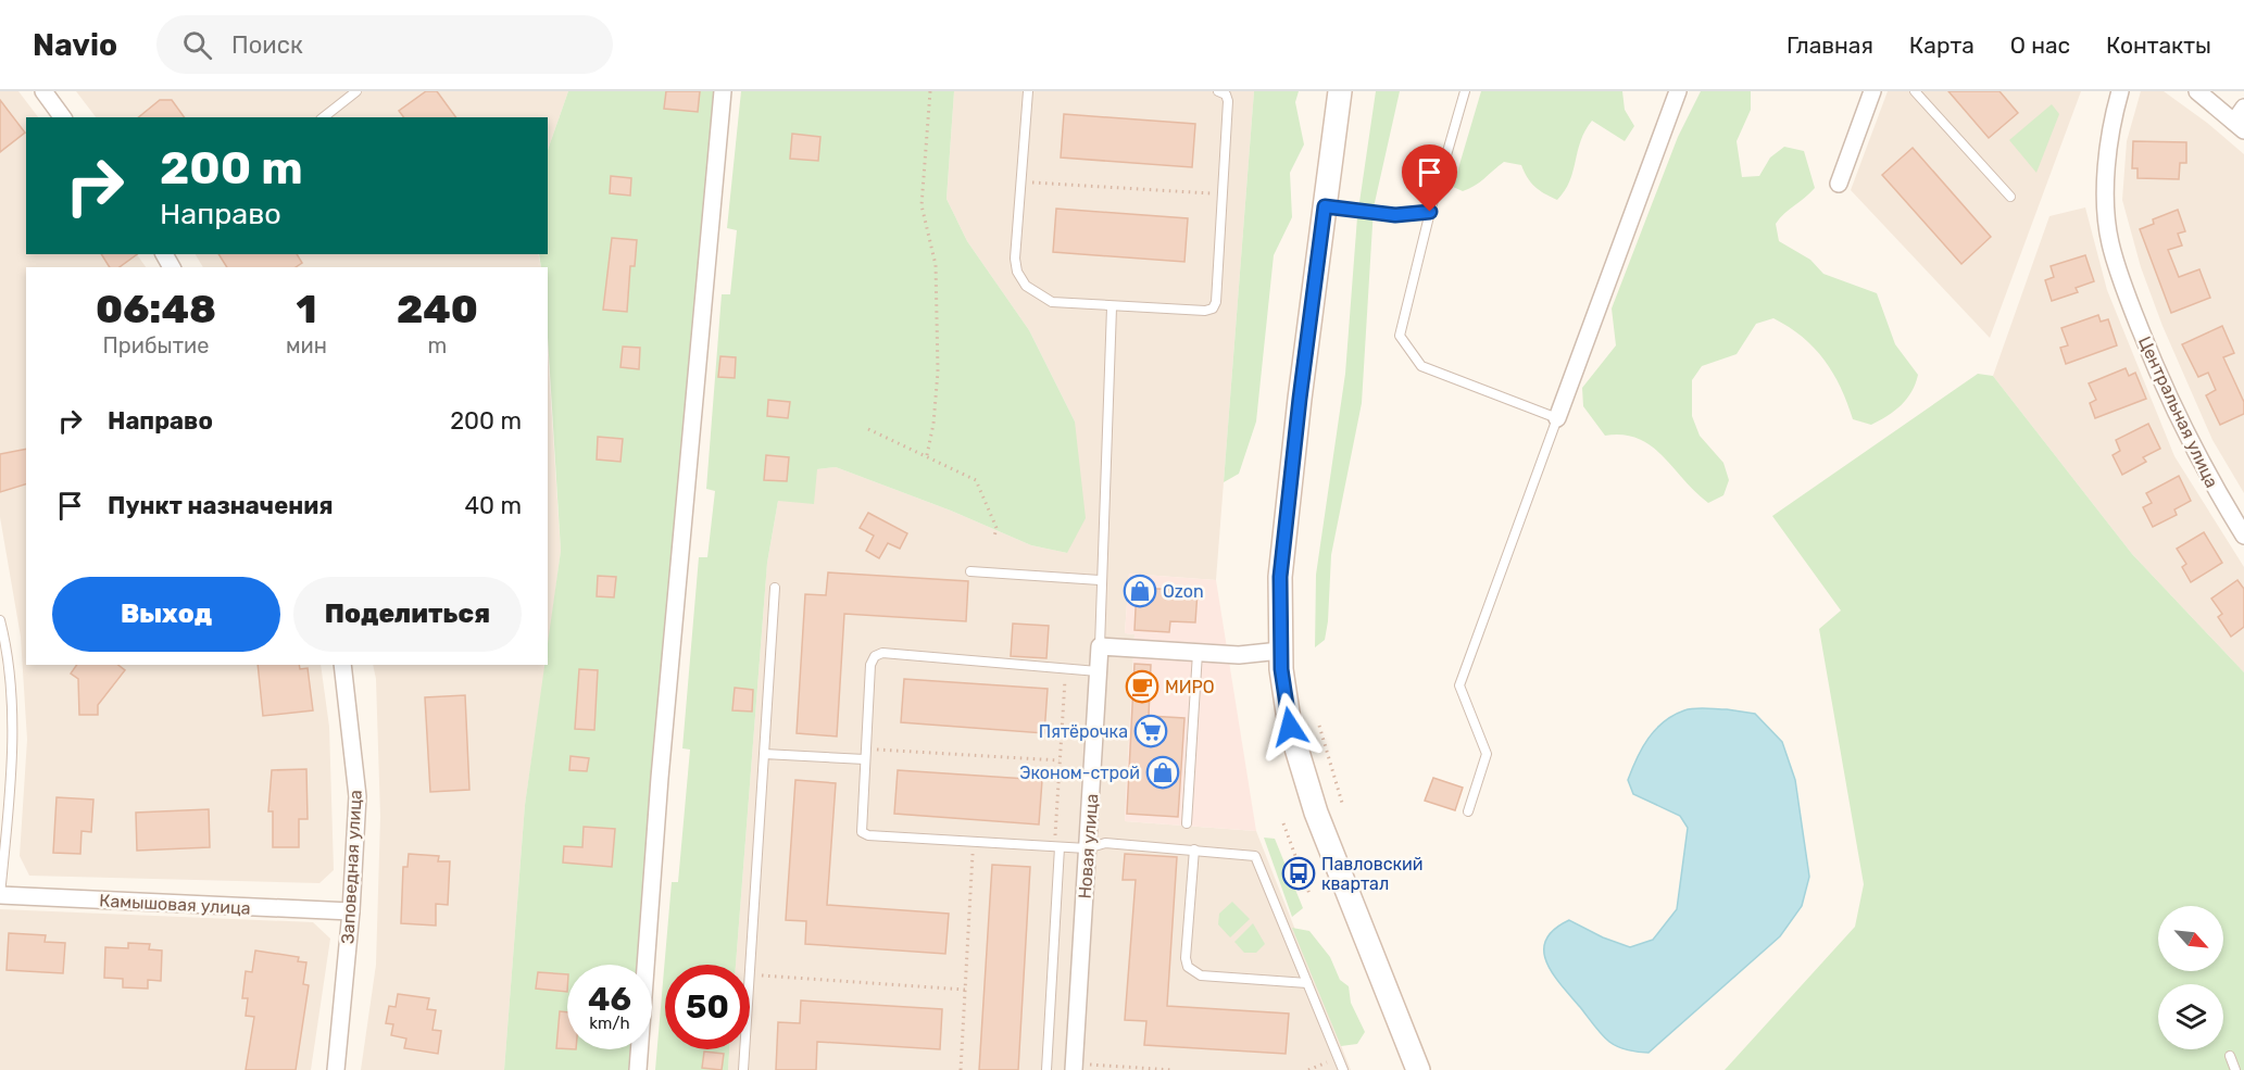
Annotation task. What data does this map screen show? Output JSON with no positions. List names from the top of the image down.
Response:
{
  "streets": {
    "street": [
      "Центральная улица",
      "Новая улица",
      "Заповедная улица",
      "Камышовая улица"
    ]
  },
  "crossings": [
    ["Заповедная улица", "Камышовая улица"]
  ],
  "places": {
    "shop": ["Ozon", "Эконом-строй"],
    "cafe": ["МИРО"],
    "supermarket": ["Пятёрочка"],
    "bus stop": ["Павловский квартал"]
  },
  "north": "bottom right",
  "page": {
    "header": "Navio",
    "search": "Поиск",
    "nav": [
      "Главная",
      "Карта",
      "О нас",
      "Контакты"
    ],
    "turn": ["200 m", "Направо"],
    "eta": [
      "06:48",
      "Прибытие",
      "1",
      "мин",
      "240",
      "m"
    ],
    "list": [
      {
        "name": "Направо",
        "value": "200 m"
      },
      {
        "name": "Пункт назначения",
        "value": "40 m"
      }
    ],
    "buttons": ["Выход", "Поделиться"],
    "speed": "46 km/h",
    "limit": "50"
  }
}
